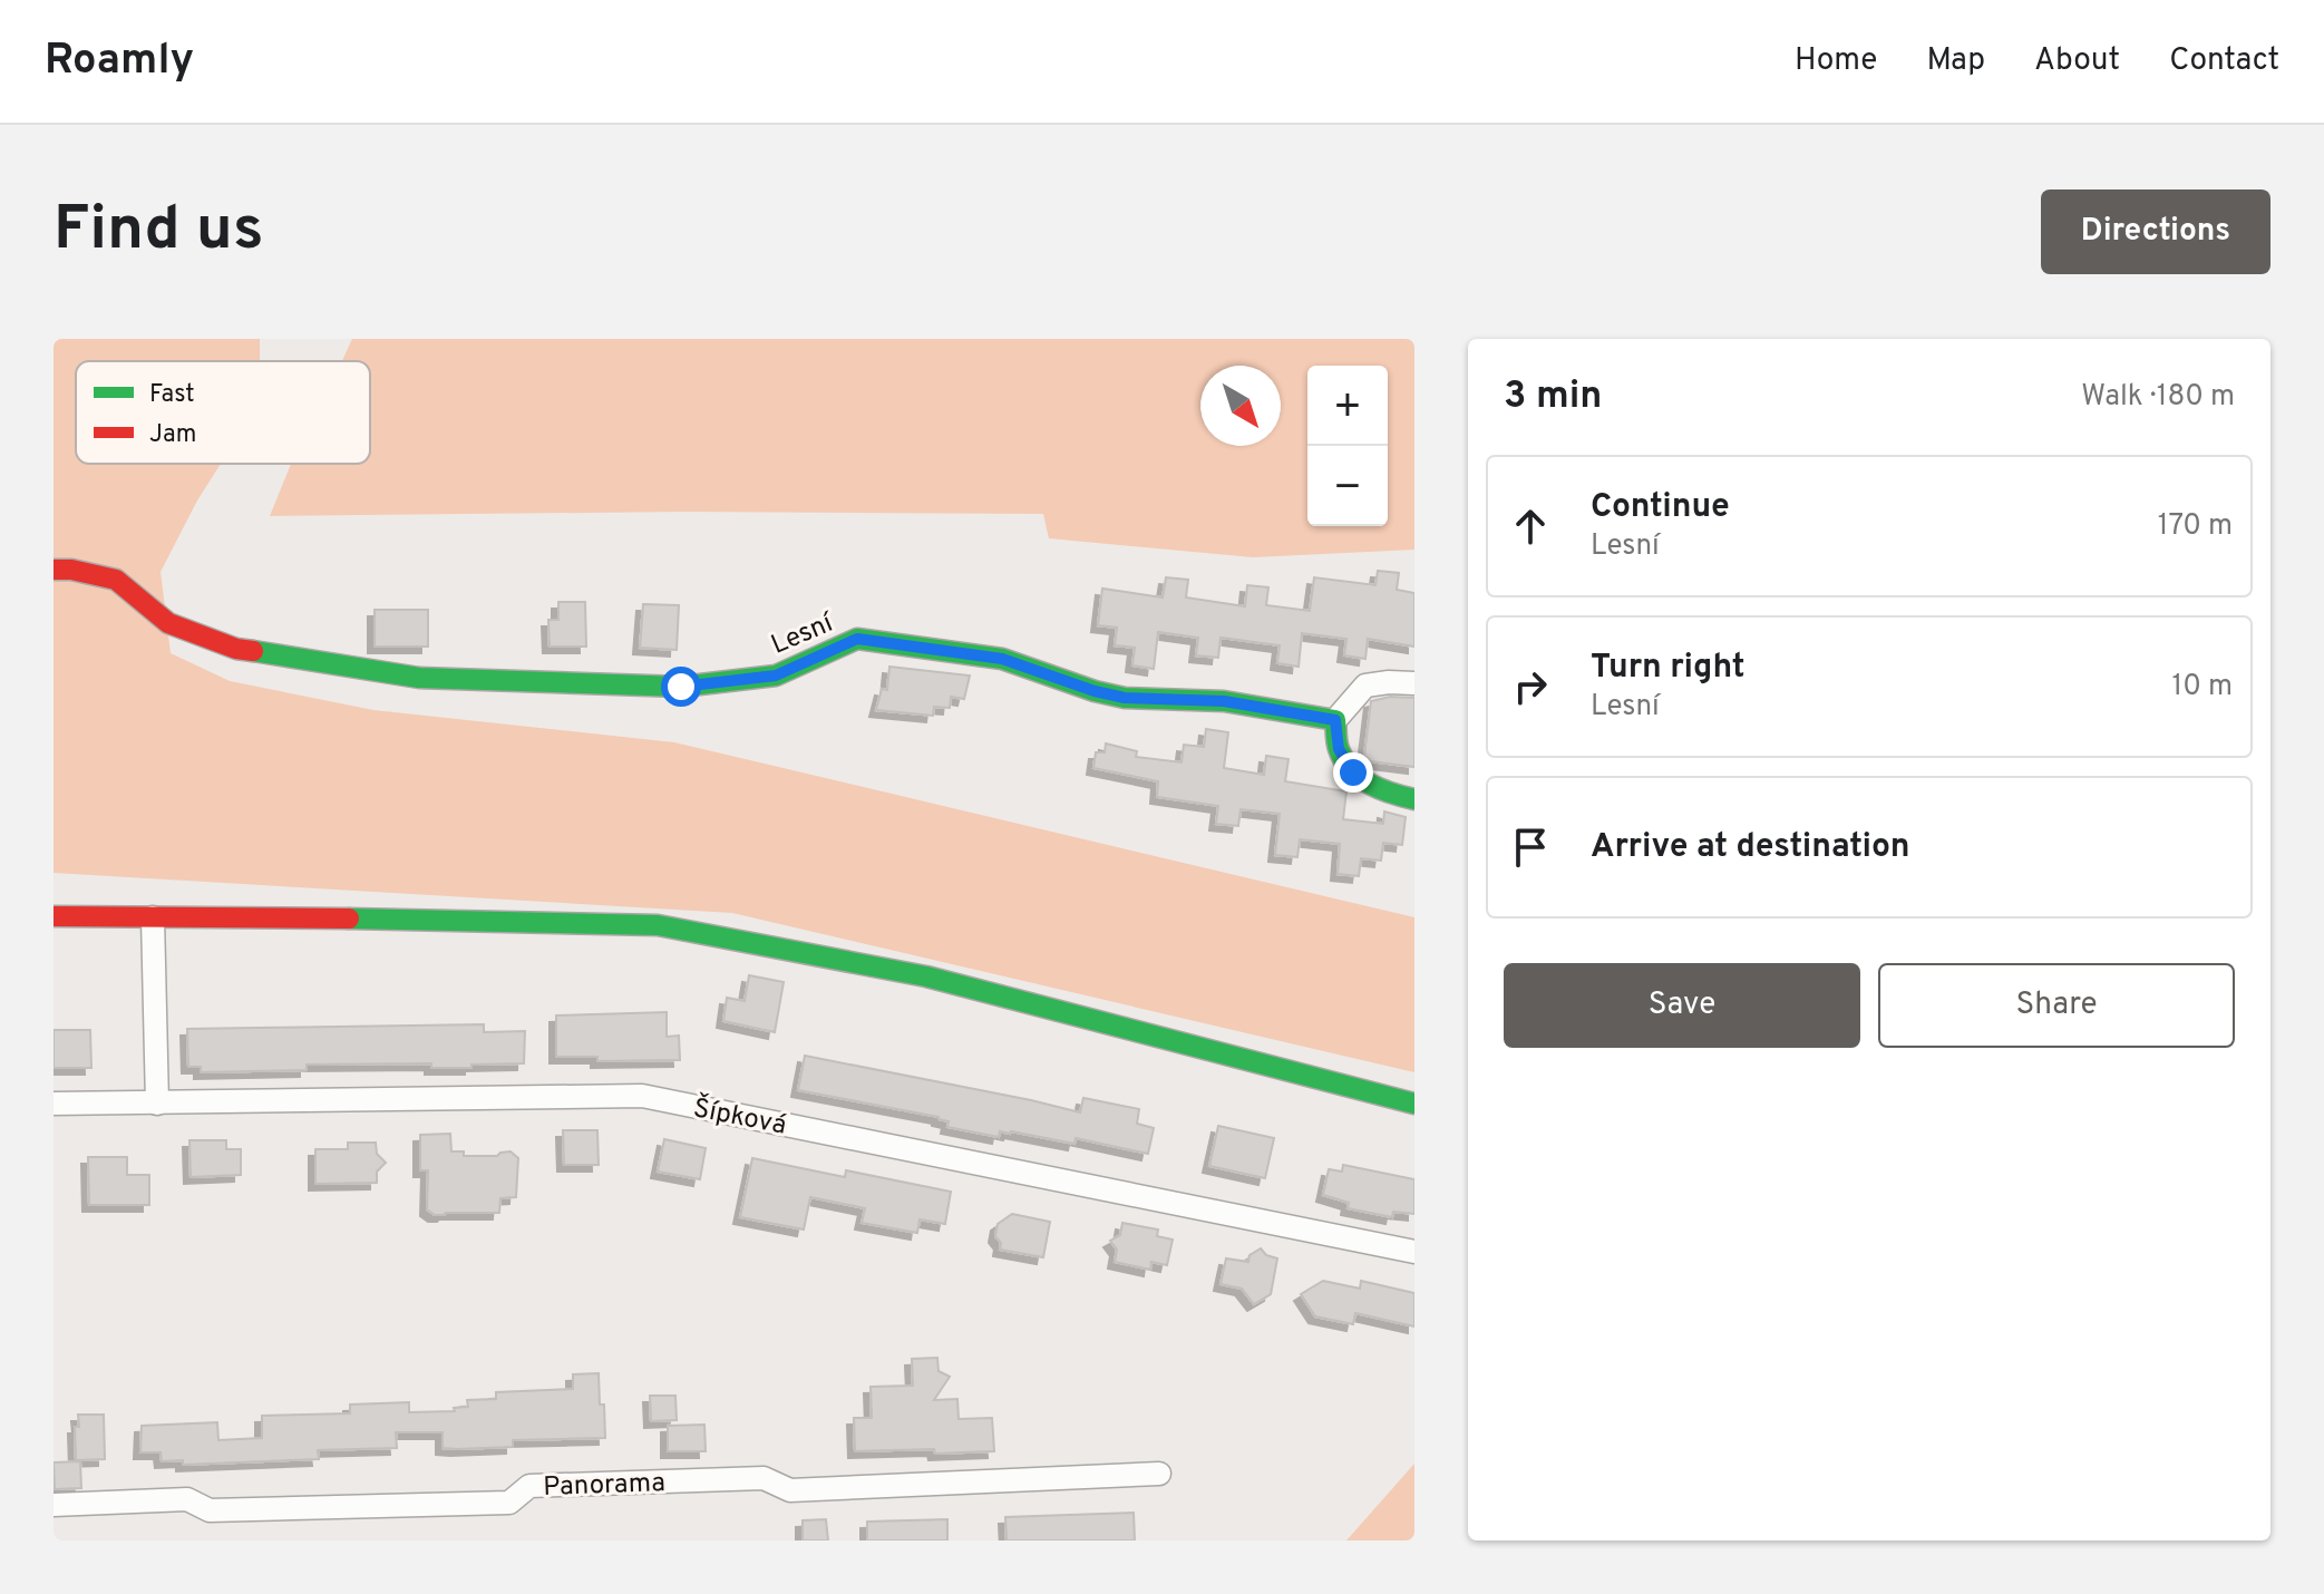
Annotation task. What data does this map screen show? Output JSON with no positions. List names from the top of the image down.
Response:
{
  "streets": {
    "street": ["Lesní", "Šípková", "Panorama"]
  },
  "legend": ["Fast", "Jam"],
  "north": "bottom right",
  "page": {
    "header": "Roamly",
    "nav": [
      "Home",
      "Map",
      "About",
      "Contact"
    ],
    "buttons": [
      "Directions",
      ["Save", "Share"]
    ],
    "title": "Find us",
    "heading": ["3 min", "Walk · 180 m"],
    "map_buttons": ["+", "−"],
    "list": [
      ["Continue", "Lesní", "170 m"],
      ["Turn right", "Lesní", "10 m"],
      "Arrive at destination"
    ]
  }
}
